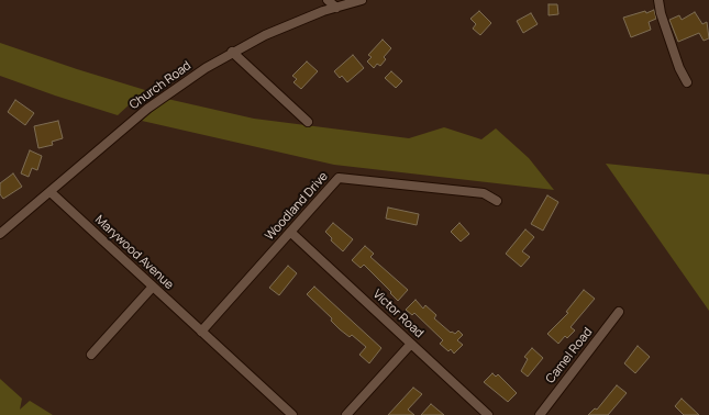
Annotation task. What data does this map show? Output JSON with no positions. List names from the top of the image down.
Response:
{
  "streets": {
    "street": [
      "Church Road",
      "Woodland Drive",
      "Marywood Avenue",
      "Victor Road",
      "Camel Road"
    ]
  },
  "crossings": [
    ["Church Road", "Marywood Avenue"],
    ["Woodland Drive", "Marywood Avenue"],
    ["Woodland Drive", "Victor Road"]
  ]
}
